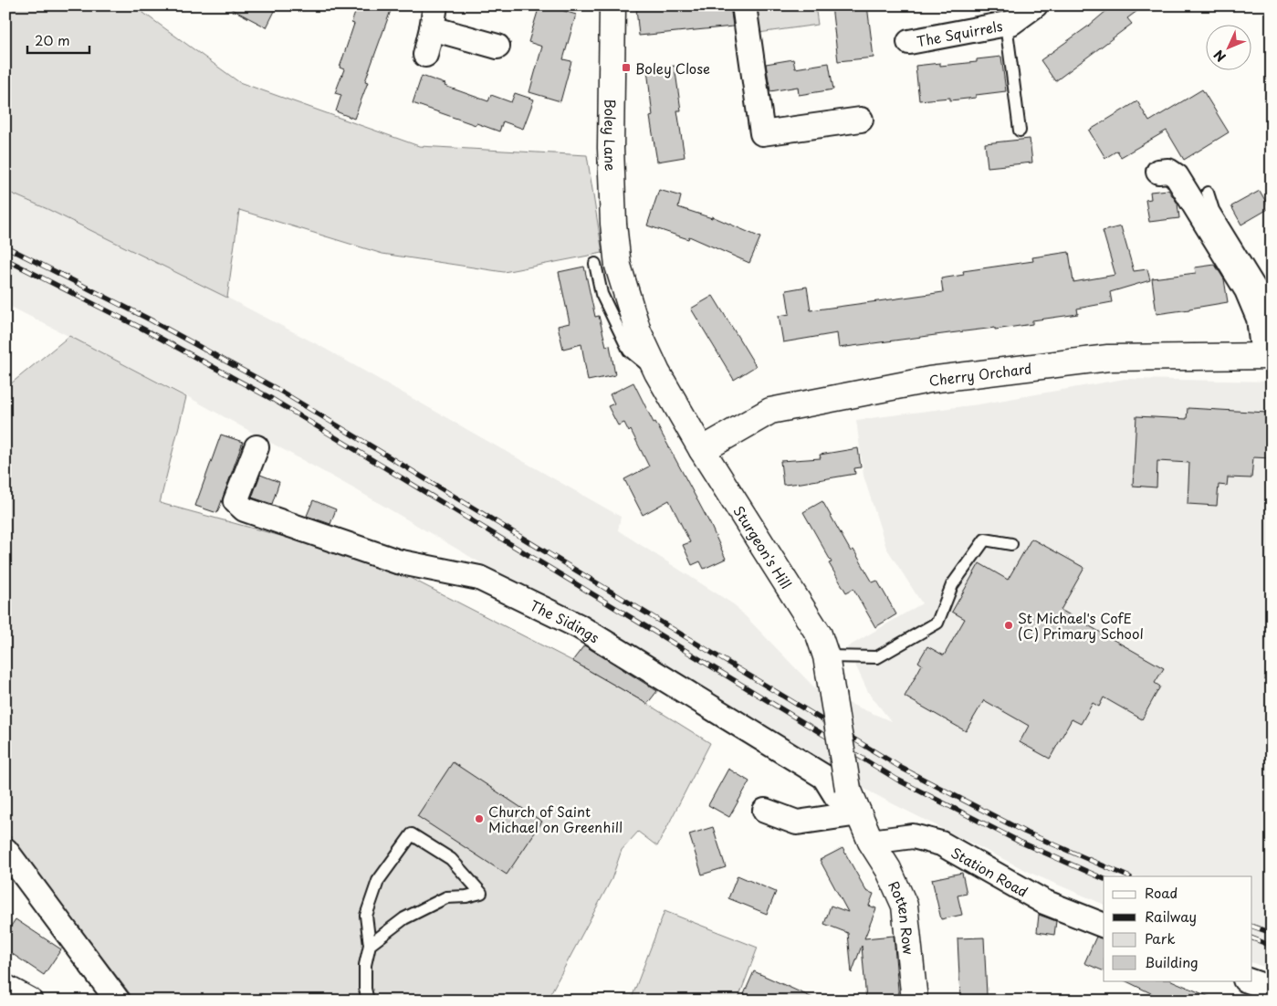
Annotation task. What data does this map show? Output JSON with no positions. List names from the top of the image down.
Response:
{
  "streets": {
    "street": [
      "The Squirrels",
      "Boley Lane",
      "Cherry Orchard",
      "Sturgeon's Hill",
      "The Sidings",
      "Station Road",
      "Rotten Row"
    ]
  },
  "crossings": [
    ["Boley Lane", "Sturgeon's Hill"],
    ["Cherry Orchard", "Sturgeon's Hill"],
    ["Sturgeon's Hill", "The Sidings"],
    ["Sturgeon's Hill", "Station Road"],
    ["Sturgeon's Hill", "Rotten Row"],
    ["Station Road", "Rotten Row"]
  ],
  "places": {
    "transit": ["Boley Close"],
    "other": ["St Michael's CofE (C) Primary School", "Church of Saint Michael on Greenhill"]
  },
  "legend": [
    "Road",
    "Railway",
    "Park",
    "Building"
  ],
  "scale_bar": "20 m",
  "north": "bottom left"
}
